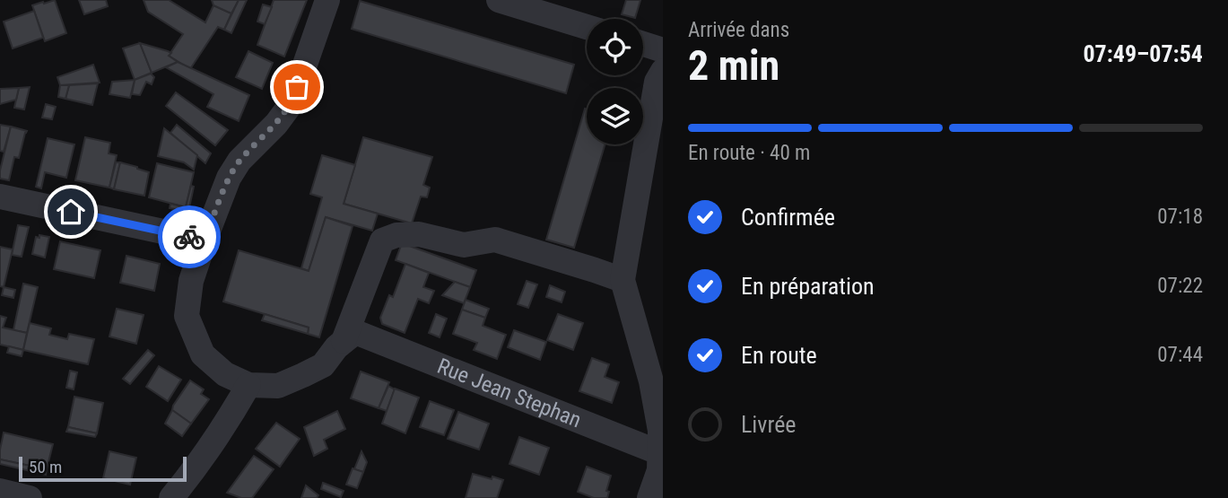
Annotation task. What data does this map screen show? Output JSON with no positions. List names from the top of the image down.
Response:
{
  "streets": {
    "street": ["Rue Jean Stephan"]
  },
  "scale_bar": "50 m",
  "page": {
    "heading": ["2 min", "Arrivée dans", "07:49–07:54"],
    "bar": "En route · 40 m",
    "list": [
      ["Confirmée", "07:18"],
      ["En préparation", "07:22"],
      ["En route", "07:44"],
      "Livrée"
    ],
    "scale": "50 m"
  }
}
